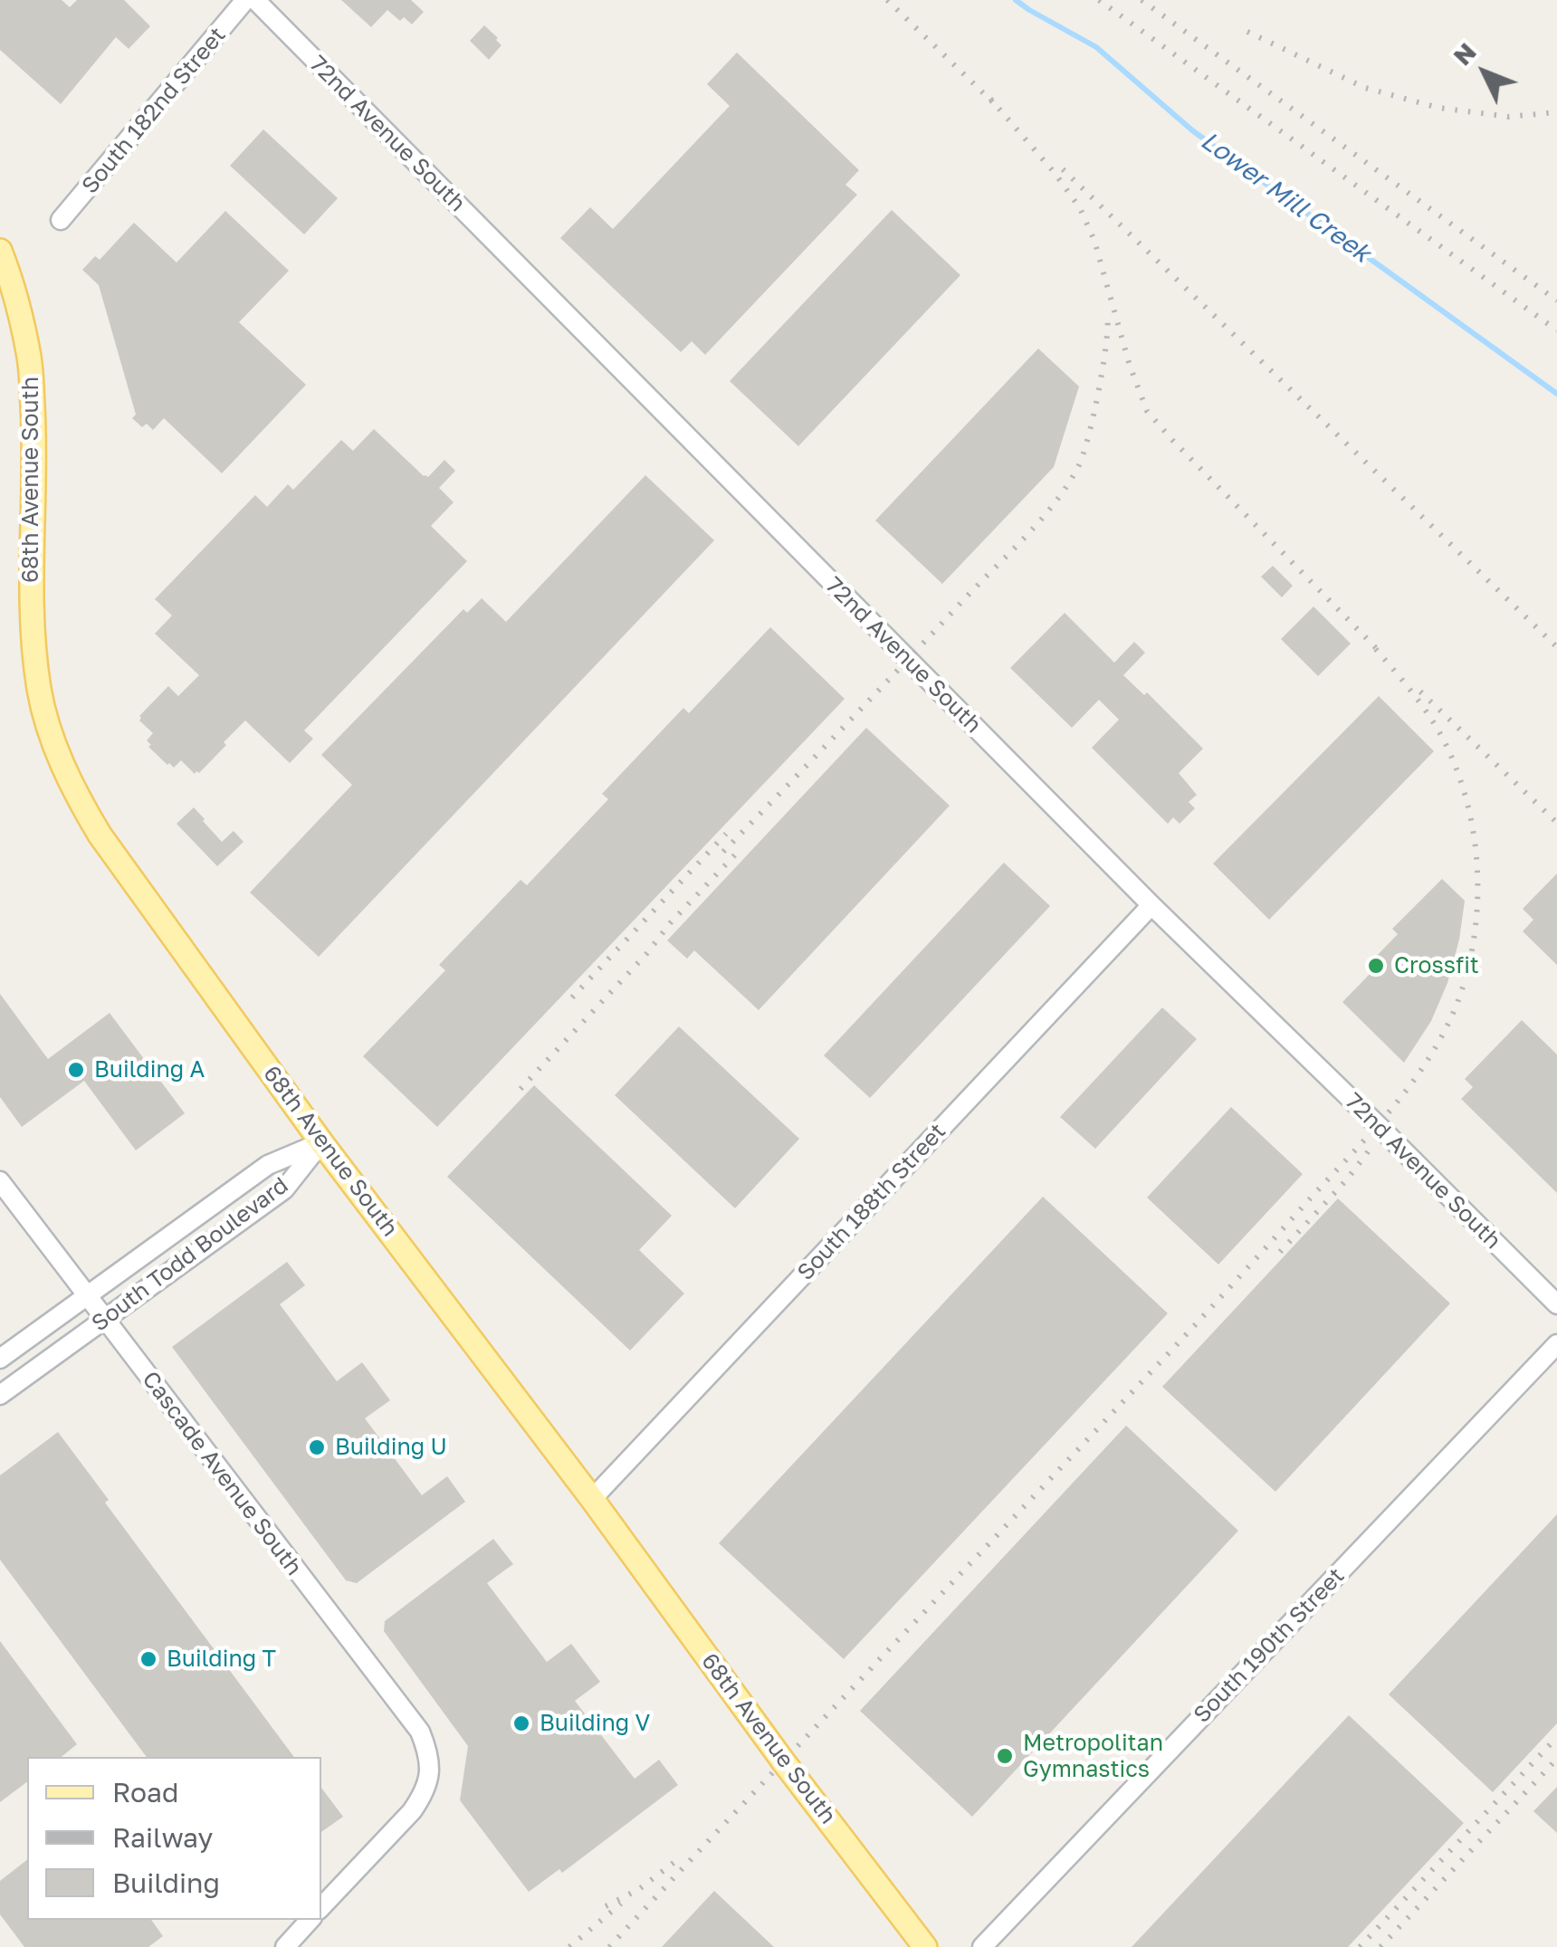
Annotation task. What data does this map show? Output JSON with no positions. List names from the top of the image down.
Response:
{
  "streets": {
    "main road": ["68th Avenue South"],
    "street": [
      "South 182nd Street",
      "72nd Avenue South",
      "South 188th Street",
      "South Todd Boulevard",
      "Cascade Avenue South",
      "South 190th Street"
    ]
  },
  "crossings": [
    ["72nd Avenue South", "South 188th Street"],
    ["68th Avenue South", "South 188th Street"],
    ["68th Avenue South", "South Todd Boulevard"],
    ["South Todd Boulevard", "Cascade Avenue South"]
  ],
  "water": ["Lower Mill Creek"],
  "places": [
    "Crossfit",
    "Building A",
    "Building U",
    "Building T",
    "Building V",
    "Metropolitan Gymnastics"
  ],
  "legend": ["Road", "Railway", "Building"],
  "north": "top left"
}
